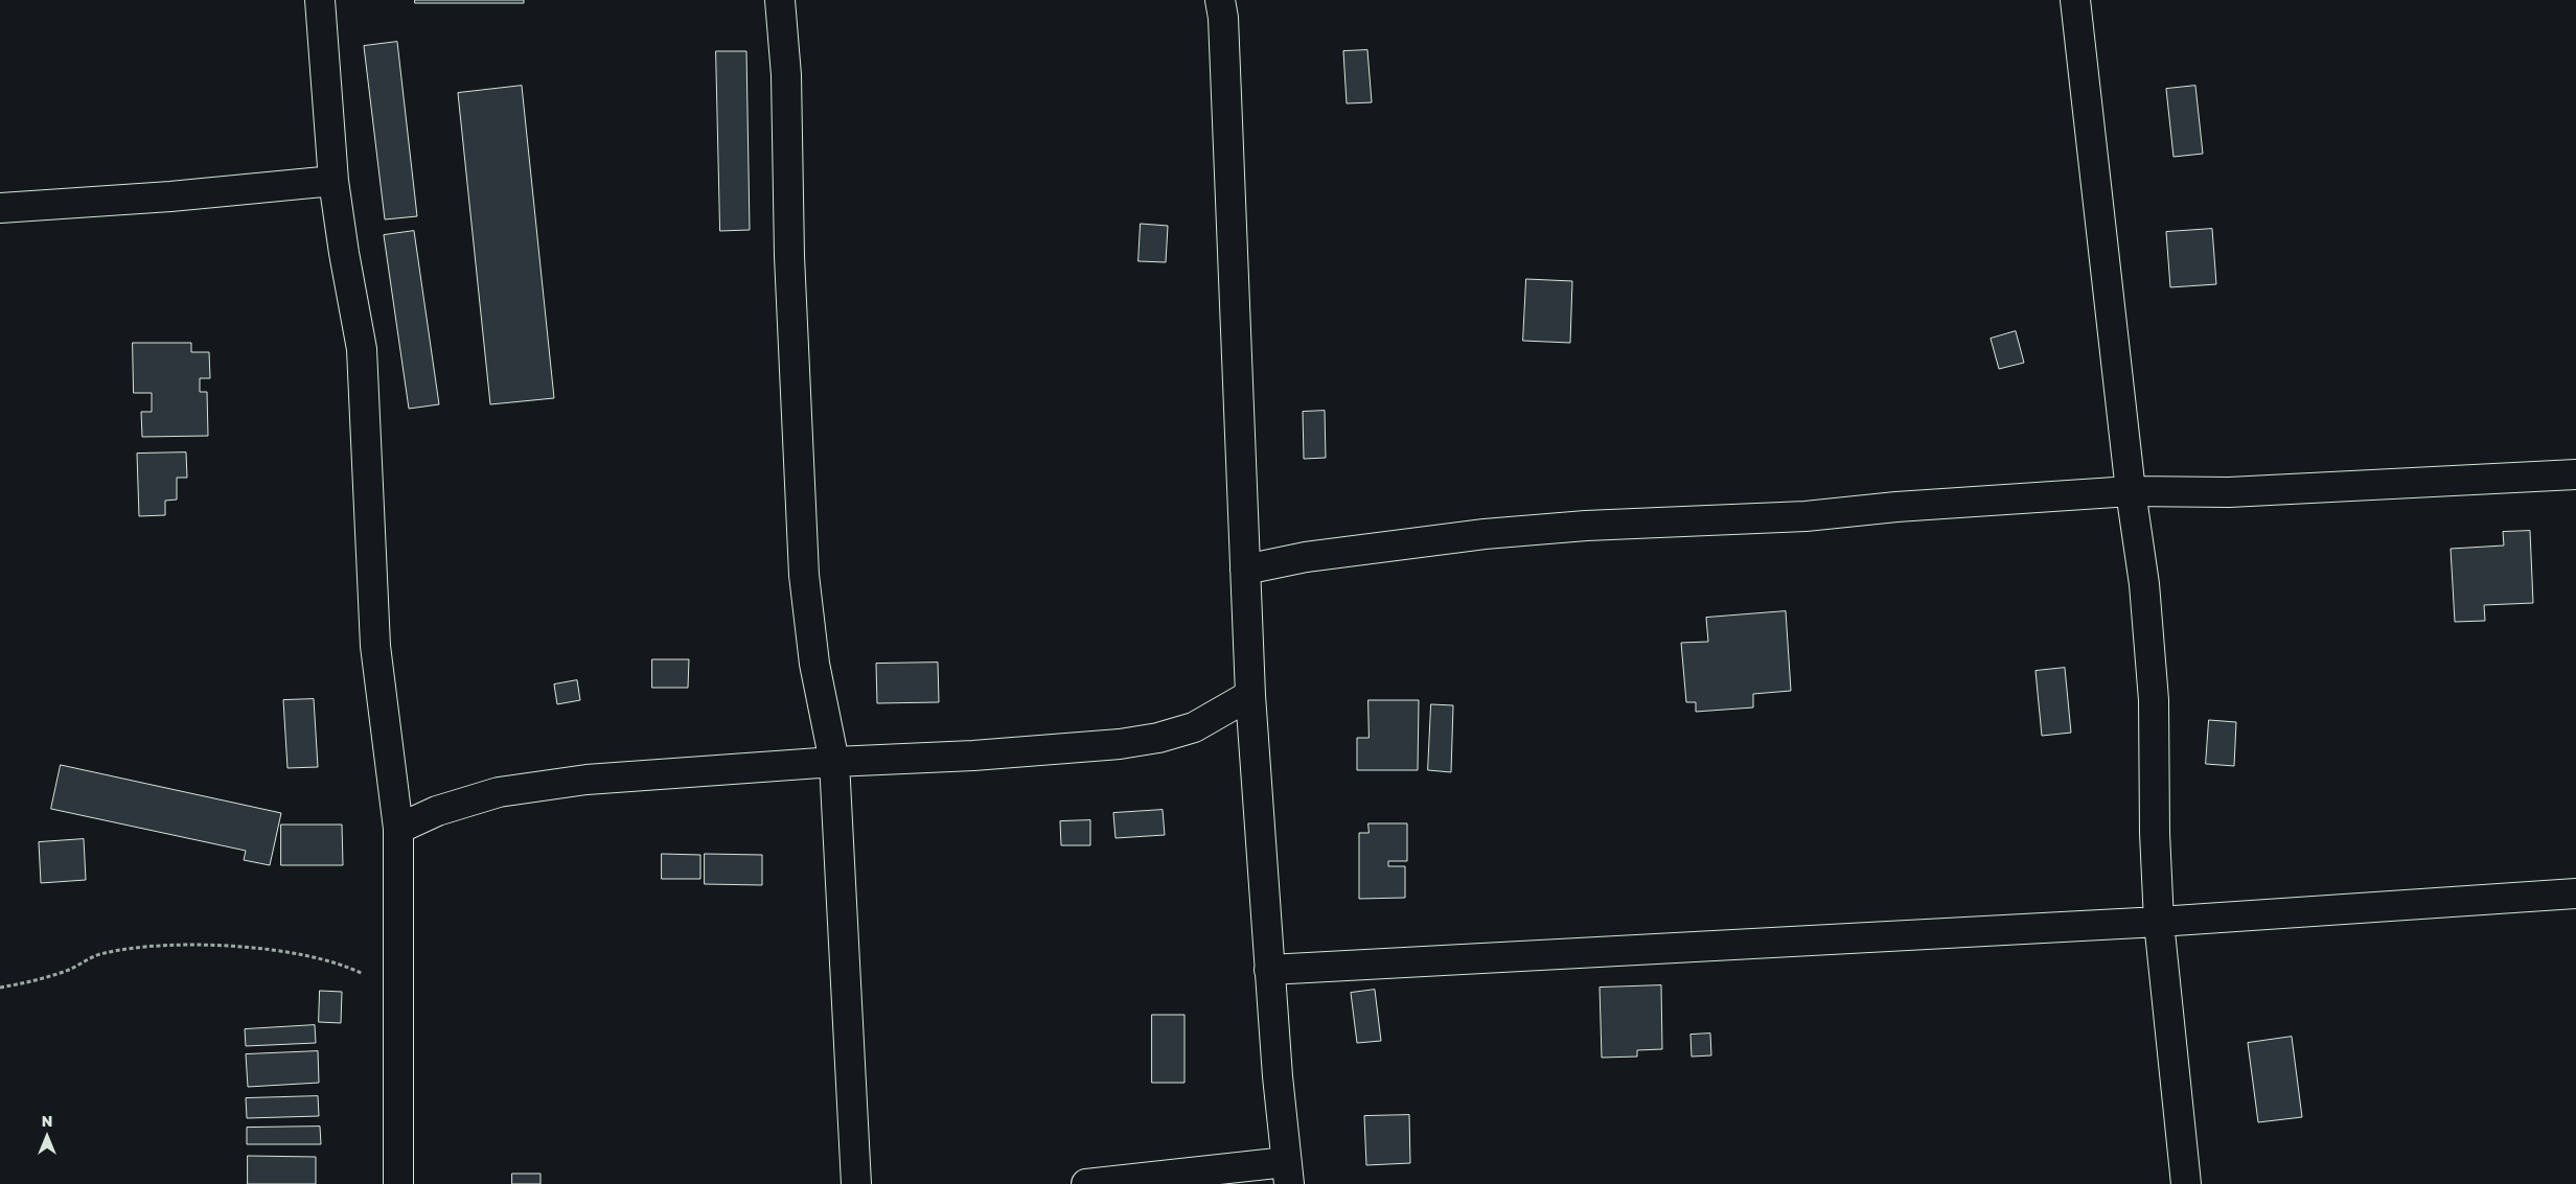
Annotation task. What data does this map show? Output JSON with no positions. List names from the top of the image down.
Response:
{
  "north": "top"
}
